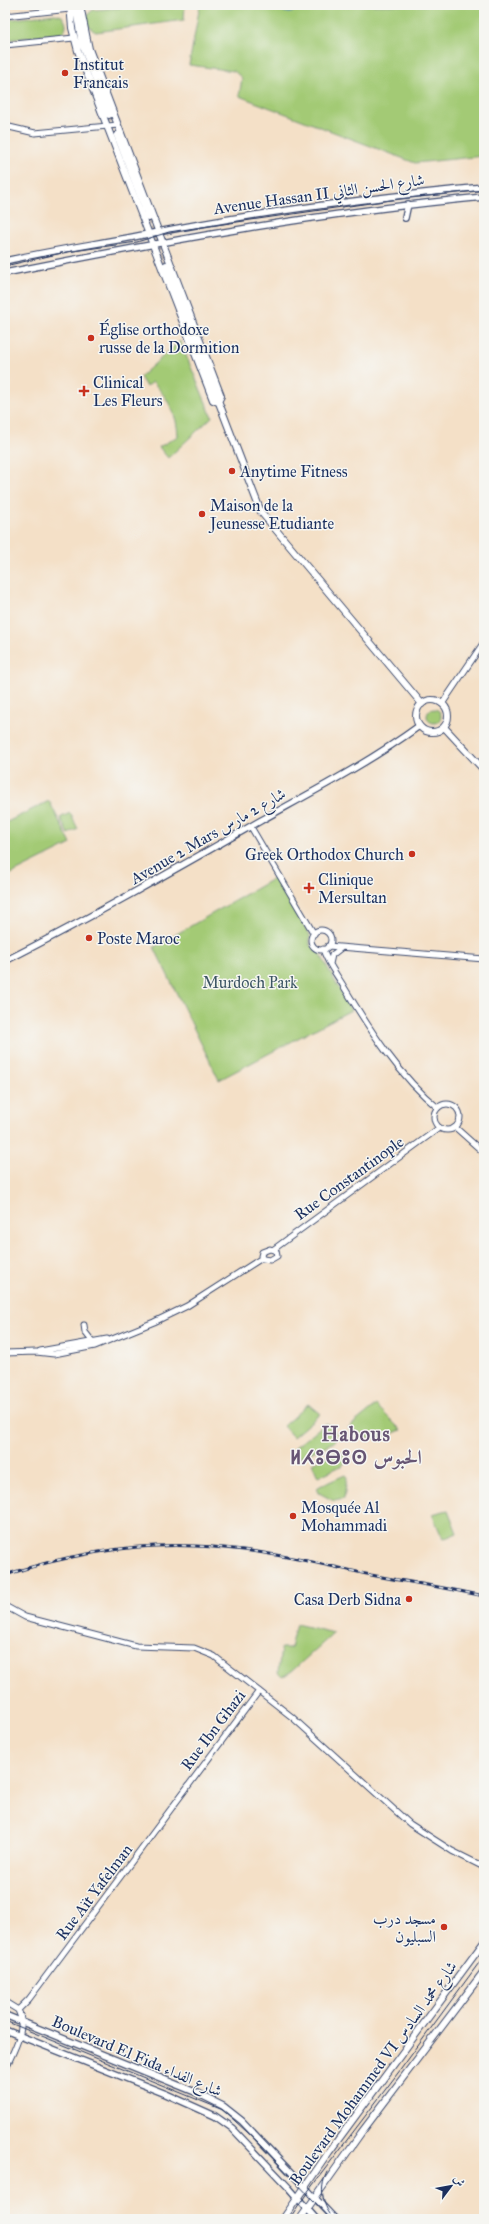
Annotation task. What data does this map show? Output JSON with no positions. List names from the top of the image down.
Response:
{
  "streets": {
    "main road": [
      "Avenue Hassan II شارع الحسن الثاني",
      "Avenue 2 Mars شارع 2 مارس",
      "Boulevard El Fida شارع الفداء",
      "Boulevard Mohammed VI شارع محمد السادس"
    ],
    "street": ["Rue Constantinople", "Rue Ibn Ghazi", "Rue Aït Yafelman"]
  },
  "crossings": [
    ["Rue Ibn Ghazi", "Rue Aït Yafelman"],
    ["Boulevard El Fida شارع الفداء", "Boulevard Mohammed VI شارع محمد السادس"]
  ],
  "districts": ["Habous ⵍⵃⵓⴱⵓⵙ الحبوس"],
  "parks": ["Murdoch Park"],
  "places": {
    "other": [
      "Institut Francais",
      "Église orthodoxe russe de la Dormition",
      "Anytime Fitness",
      "Maison de la Jeunesse Etudiante",
      "Greek Orthodox Church",
      "Poste Maroc",
      "Mosquée Al Mohammadi",
      "Casa Derb Sidna",
      "مسجد درب السبليون"
    ],
    "health": ["Clinical Les Fleurs", "Clinique Mersultan"]
  },
  "north": "top right"
}
